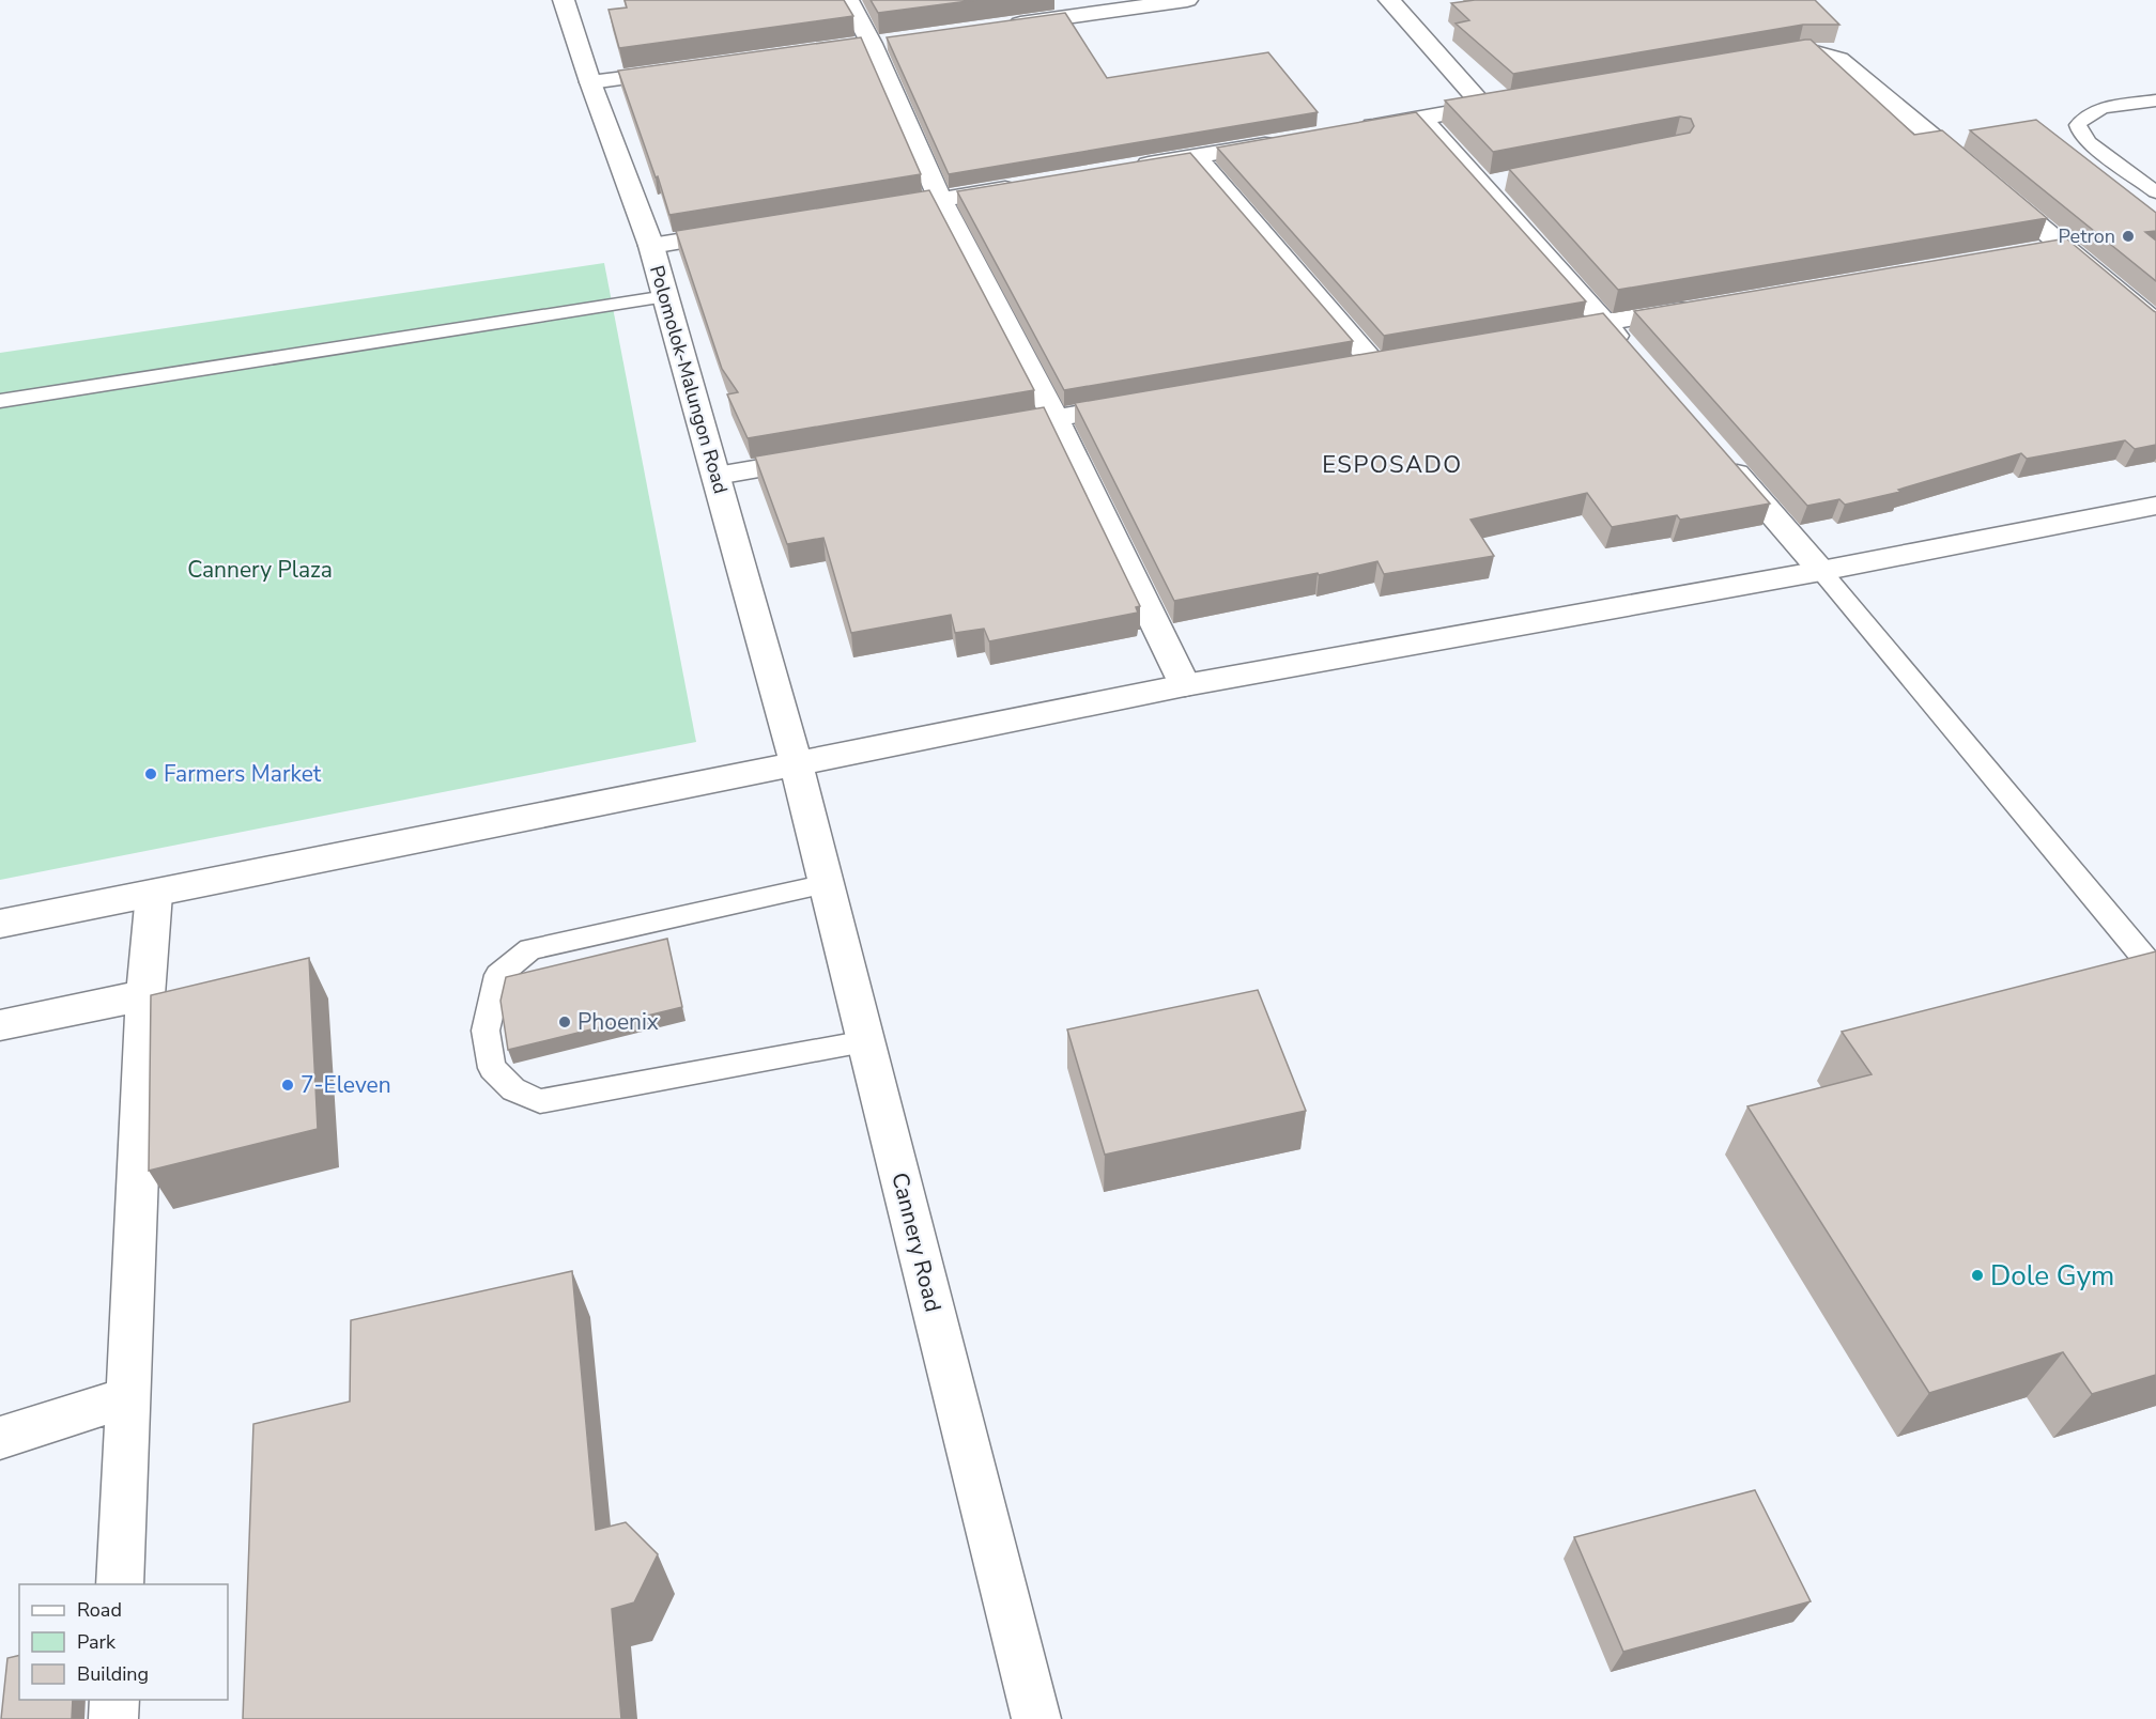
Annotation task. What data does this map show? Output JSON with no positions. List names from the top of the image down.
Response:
{
  "streets": {
    "street": ["Polomolok-Malungon Road", "Cannery Road"]
  },
  "crossings": [
    ["Polomolok-Malungon Road", "Cannery Road"]
  ],
  "districts": ["ESPOSADO"],
  "parks": ["Cannery Plaza"],
  "places": [
    "Petron",
    "Farmers Market",
    "Phoenix",
    "7-Eleven",
    "Dole Gym"
  ],
  "legend": ["Road", "Park", "Building"]
}
